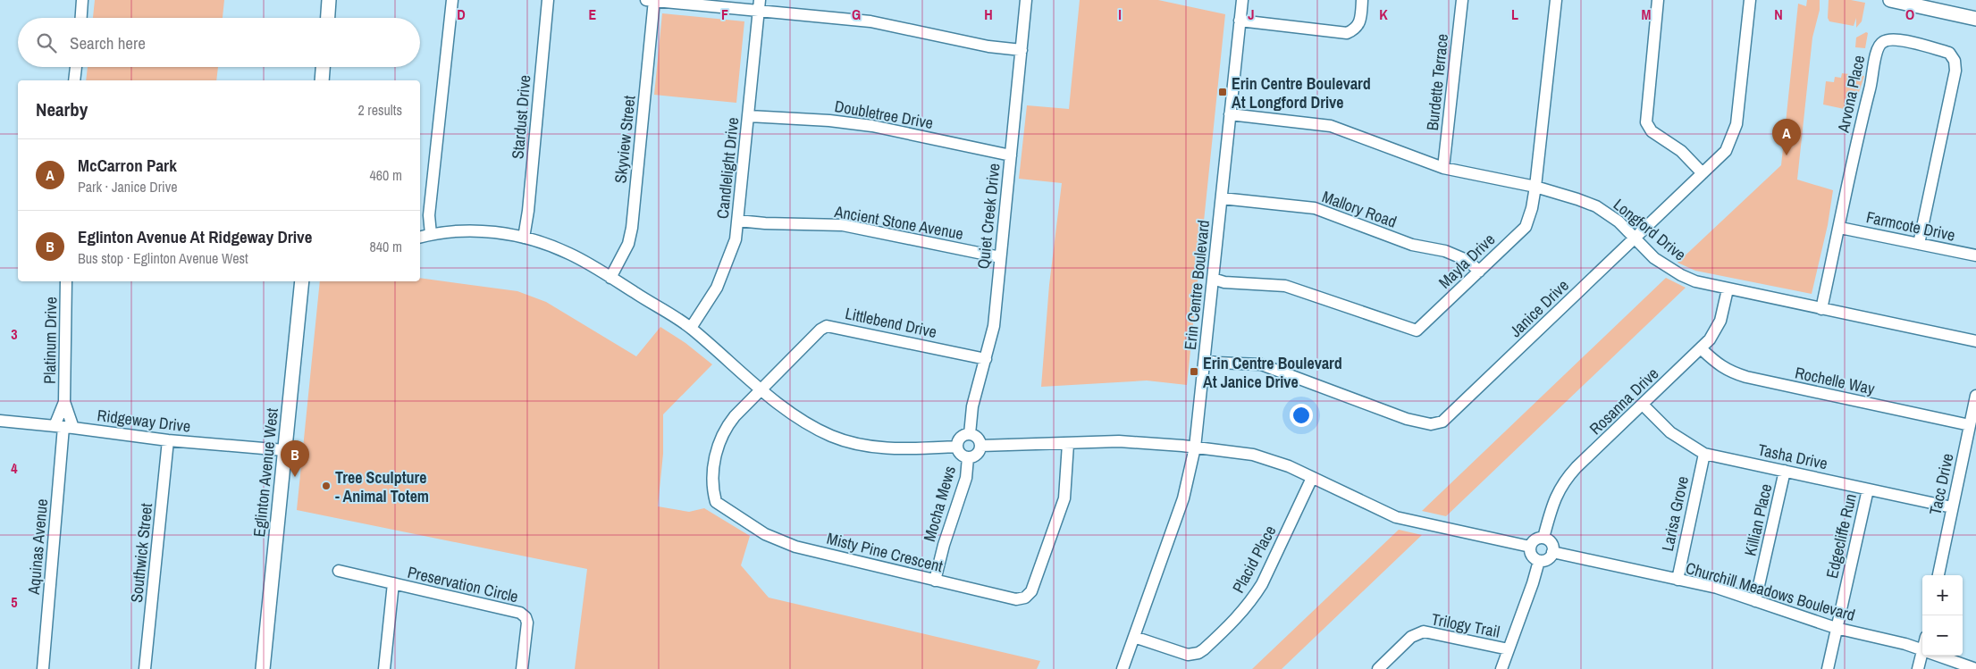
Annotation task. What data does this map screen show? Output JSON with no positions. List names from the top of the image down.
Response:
{
  "streets": {
    "main road": ["Eglinton Avenue West"],
    "street": [
      "Burdette Terrace",
      "Arvona Place",
      "Doubletree Drive",
      "Stardust Drive",
      "Skyview Street",
      "Candlelight Drive",
      "Mallory Road",
      "Quiet Creek Drive",
      "Ancient Stone Avenue",
      "Farmcote Drive",
      "Longford Drive",
      "Mayla Drive",
      "Erin Centre Boulevard",
      "Janice Drive",
      "Littlebend Drive",
      "Platinum Drive",
      "Rochelle Way",
      "Rosanna Drive",
      "Ridgeway Drive",
      "Tasha Drive",
      "Tacc Drive",
      "Mocha Mews",
      "Larisa Grove",
      "Killian Place",
      "Edgecliffe Run",
      "Aquinas Avenue",
      "Misty Pine Crescent",
      "Southwick Street",
      "Placid Place",
      "Preservation Circle",
      "Churchill Meadows Boulevard",
      "Trilogy Trail"
    ]
  },
  "crossings": [
    ["Burdette Terrace", "Longford Drive"],
    ["Arvona Place", "Farmcote Drive"],
    ["Arvona Place", "Longford Drive"],
    ["Doubletree Drive", "Candlelight Drive"],
    ["Doubletree Drive", "Quiet Creek Drive"],
    ["Candlelight Drive", "Ancient Stone Avenue"],
    ["Mallory Road", "Mayla Drive"],
    ["Mallory Road", "Erin Centre Boulevard"],
    ["Quiet Creek Drive", "Ancient Stone Avenue"],
    ["Quiet Creek Drive", "Littlebend Drive"],
    ["Quiet Creek Drive", "Mocha Mews"],
    ["Longford Drive", "Mayla Drive"],
    ["Longford Drive", "Erin Centre Boulevard"],
    ["Longford Drive", "Janice Drive"],
    ["Longford Drive", "Rosanna Drive"],
    ["Mayla Drive", "Erin Centre Boulevard"],
    ["Erin Centre Boulevard", "Janice Drive"],
    ["Erin Centre Boulevard", "Placid Place"],
    ["Littlebend Drive", "Misty Pine Crescent"],
    ["Platinum Drive", "Ridgeway Drive"],
    ["Platinum Drive", "Aquinas Avenue"],
    ["Rochelle Way", "Rosanna Drive"],
    ["Rochelle Way", "Tacc Drive"],
    ["Rosanna Drive", "Tasha Drive"],
    ["Rosanna Drive", "Churchill Meadows Boulevard"],
    ["Ridgeway Drive", "Eglinton Avenue West"],
    ["Ridgeway Drive", "Aquinas Avenue"],
    ["Ridgeway Drive", "Southwick Street"],
    ["Tasha Drive", "Tacc Drive"],
    ["Tasha Drive", "Larisa Grove"],
    ["Tasha Drive", "Killian Place"],
    ["Tasha Drive", "Edgecliffe Run"],
    ["Mocha Mews", "Misty Pine Crescent"],
    ["Larisa Grove", "Churchill Meadows Boulevard"],
    ["Killian Place", "Churchill Meadows Boulevard"],
    ["Edgecliffe Run", "Churchill Meadows Boulevard"]
  ],
  "places": {
    "transit": ["Erin Centre Boulevard At Longford Drive", "Erin Centre Boulevard At Janice Drive"],
    "other": ["Tree Sculpture - Animal Totem"]
  },
  "page": {
    "search": "Search here",
    "heading": ["Nearby", "2 results"],
    "pins": ["A", "B"],
    "list": [
      {
        "mark": "A",
        "name": "McCarron Park",
        "note": "Park · Janice Drive",
        "value": "460 m"
      },
      {
        "mark": "B",
        "name": "Eglinton Avenue At Ridgeway Drive",
        "note": "Bus stop · Eglinton Avenue West",
        "value": "840 m"
      }
    ],
    "map_buttons": ["+", "−"]
  },
  "grid": {
    "columns": [
      "D",
      "E",
      "F",
      "G",
      "H",
      "I",
      "J",
      "K",
      "L",
      "M",
      "N",
      "O"
    ],
    "rows": ["3", "4", "5"]
  }
}
